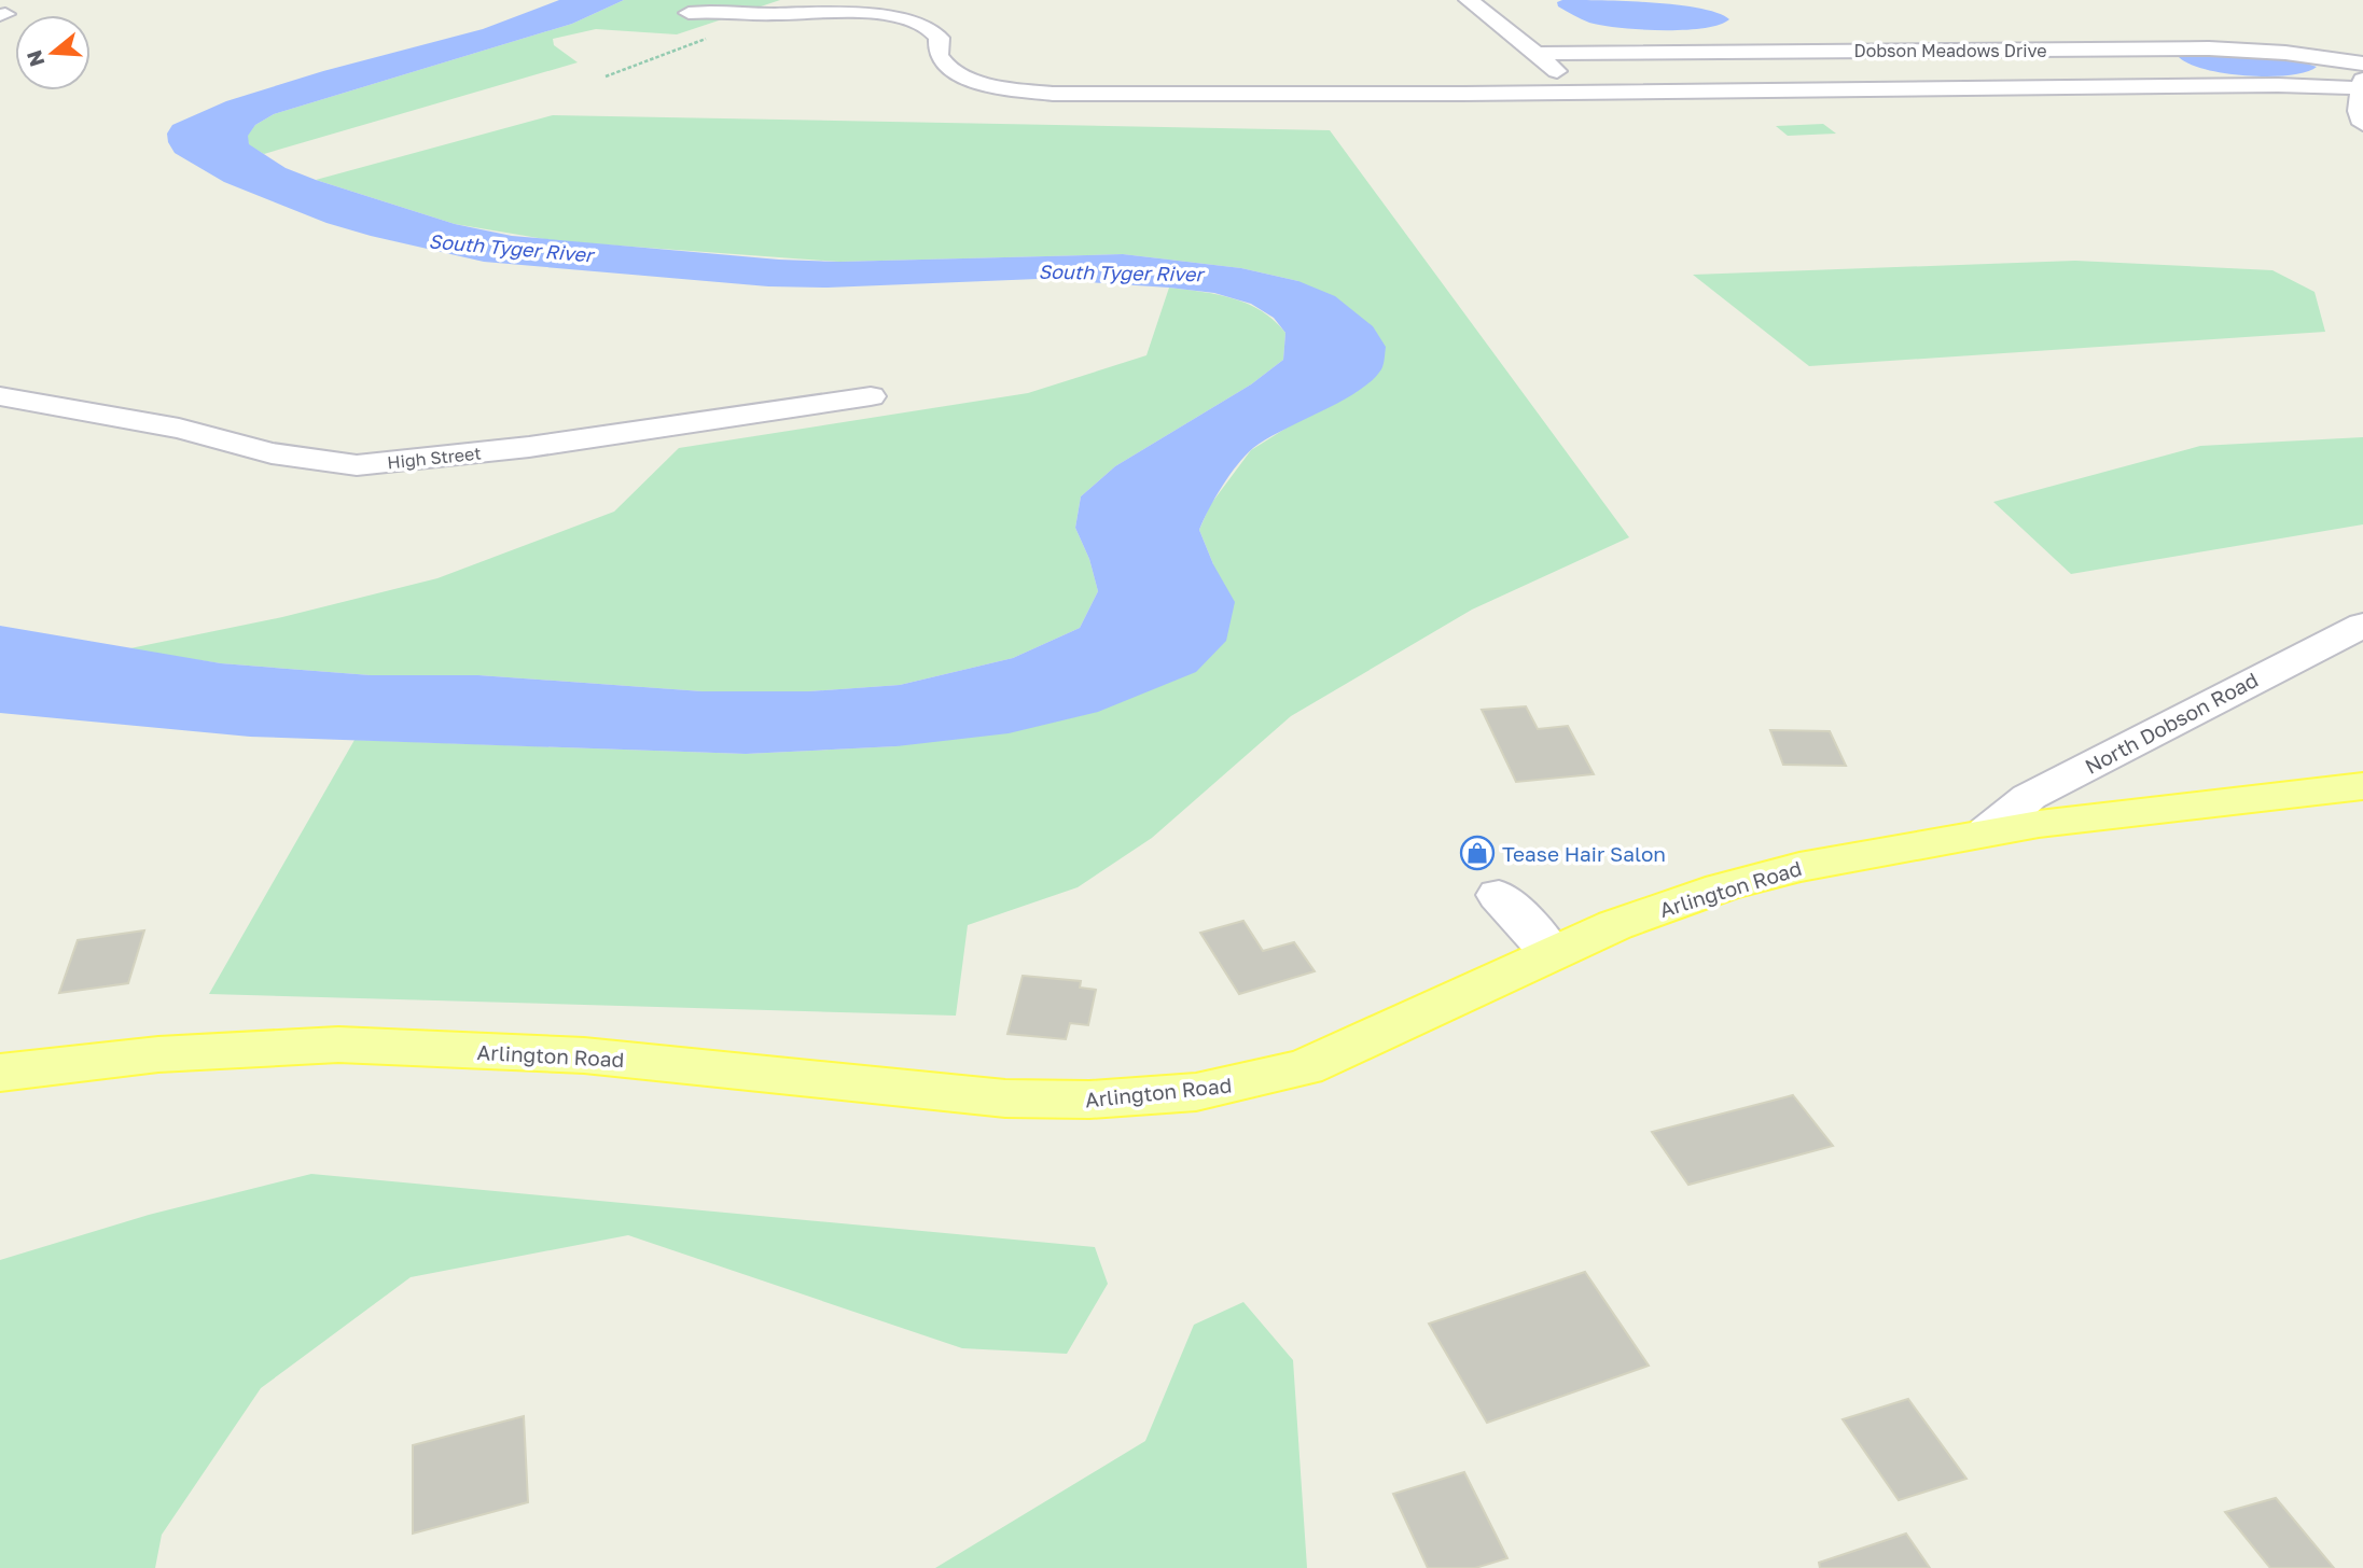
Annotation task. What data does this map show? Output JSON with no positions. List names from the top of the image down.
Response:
{
  "streets": {
    "main road": ["Arlington Road"],
    "street": ["Dobson Meadows Drive", "High Street", "North Dobson Road"]
  },
  "crossings": [
    ["North Dobson Road", "Arlington Road"]
  ],
  "water": ["South Tyger River"],
  "places": {
    "shop": ["Tease Hair Salon"]
  },
  "north": "left"
}
